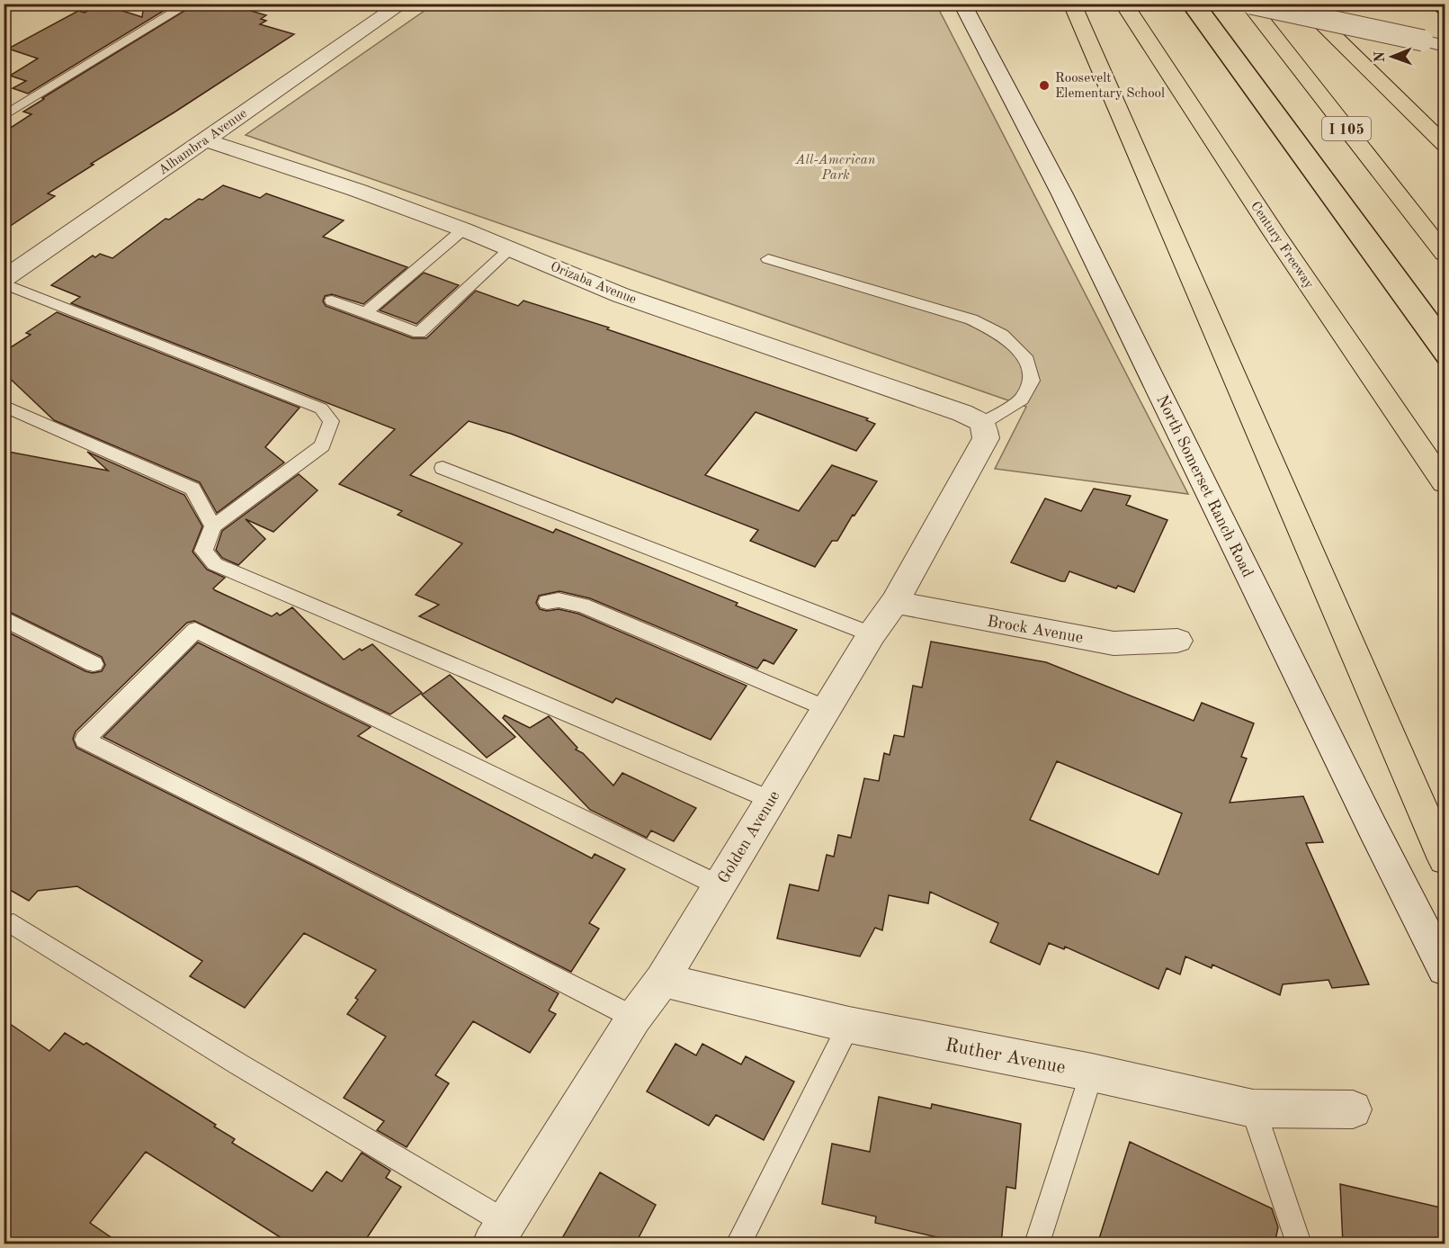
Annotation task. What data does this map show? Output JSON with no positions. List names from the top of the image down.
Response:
{
  "streets": {
    "highway": ["I 105", "Century Freeway"],
    "street": [
      "Alhambra Avenue",
      "Orizaba Avenue",
      "North Somerset Ranch Road",
      "Brock Avenue",
      "Golden Avenue",
      "Ruther Avenue"
    ]
  },
  "crossings": [
    ["Alhambra Avenue", "Orizaba Avenue"],
    ["Orizaba Avenue", "Golden Avenue"],
    ["Brock Avenue", "Golden Avenue"],
    ["Golden Avenue", "Ruther Avenue"]
  ],
  "parks": ["All-American Park"],
  "places": ["Roosevelt Elementary School"],
  "north": "left"
}
